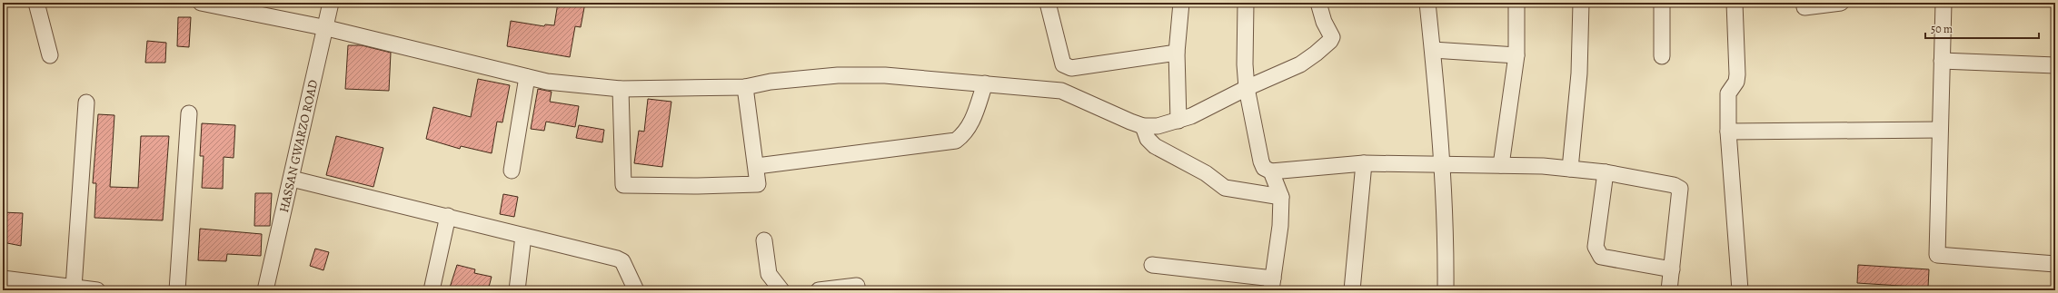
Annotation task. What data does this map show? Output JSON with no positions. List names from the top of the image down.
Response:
{
  "streets": {
    "street": ["HASSAN GWARZO ROAD"]
  },
  "scale_bar": "50 m"
}
